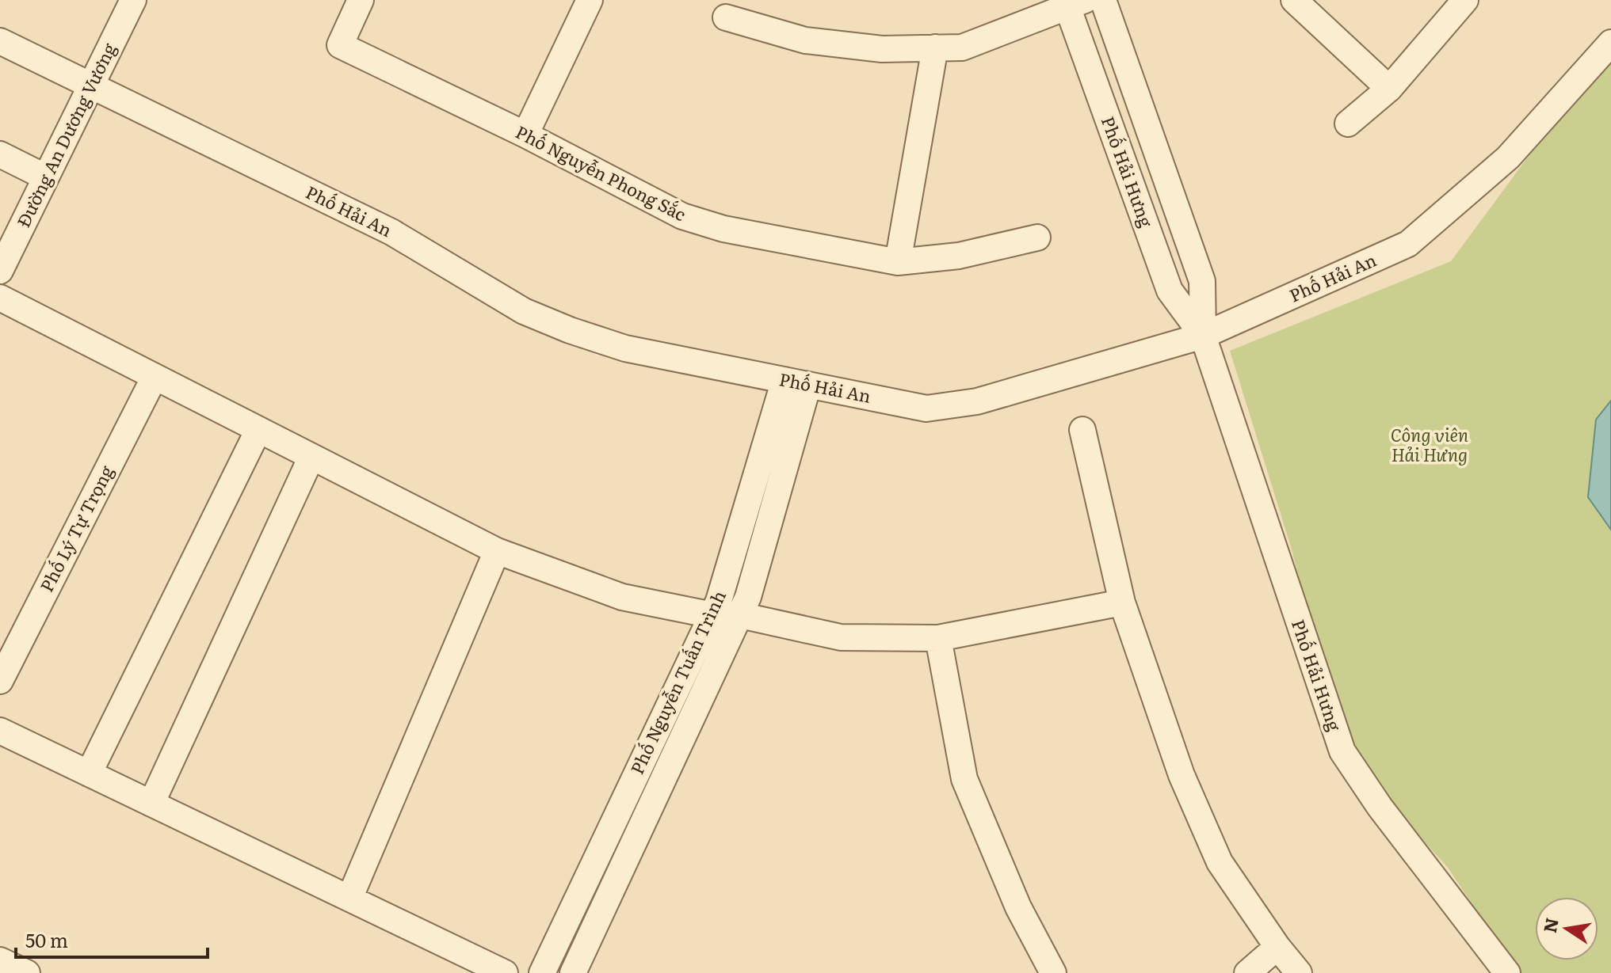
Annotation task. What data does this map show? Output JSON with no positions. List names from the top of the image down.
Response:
{
  "streets": {
    "street": [
      "Đường An Dương Vương",
      "Phố Hải Hưng",
      "Phố Nguyễn Phong Sắc",
      "Phố Hải An",
      "Phố Lý Tự Trọng",
      "Phố Nguyễn Tuấn Trình"
    ]
  },
  "crossings": [
    ["Đường An Dương Vương", "Phố Hải An"],
    ["Phố Hải Hưng", "Phố Hải An"],
    ["Phố Hải An", "Phố Nguyễn Tuấn Trình"]
  ],
  "parks": ["Công viên Hải Hưng"],
  "scale_bar": "50 m",
  "north": "left"
}
